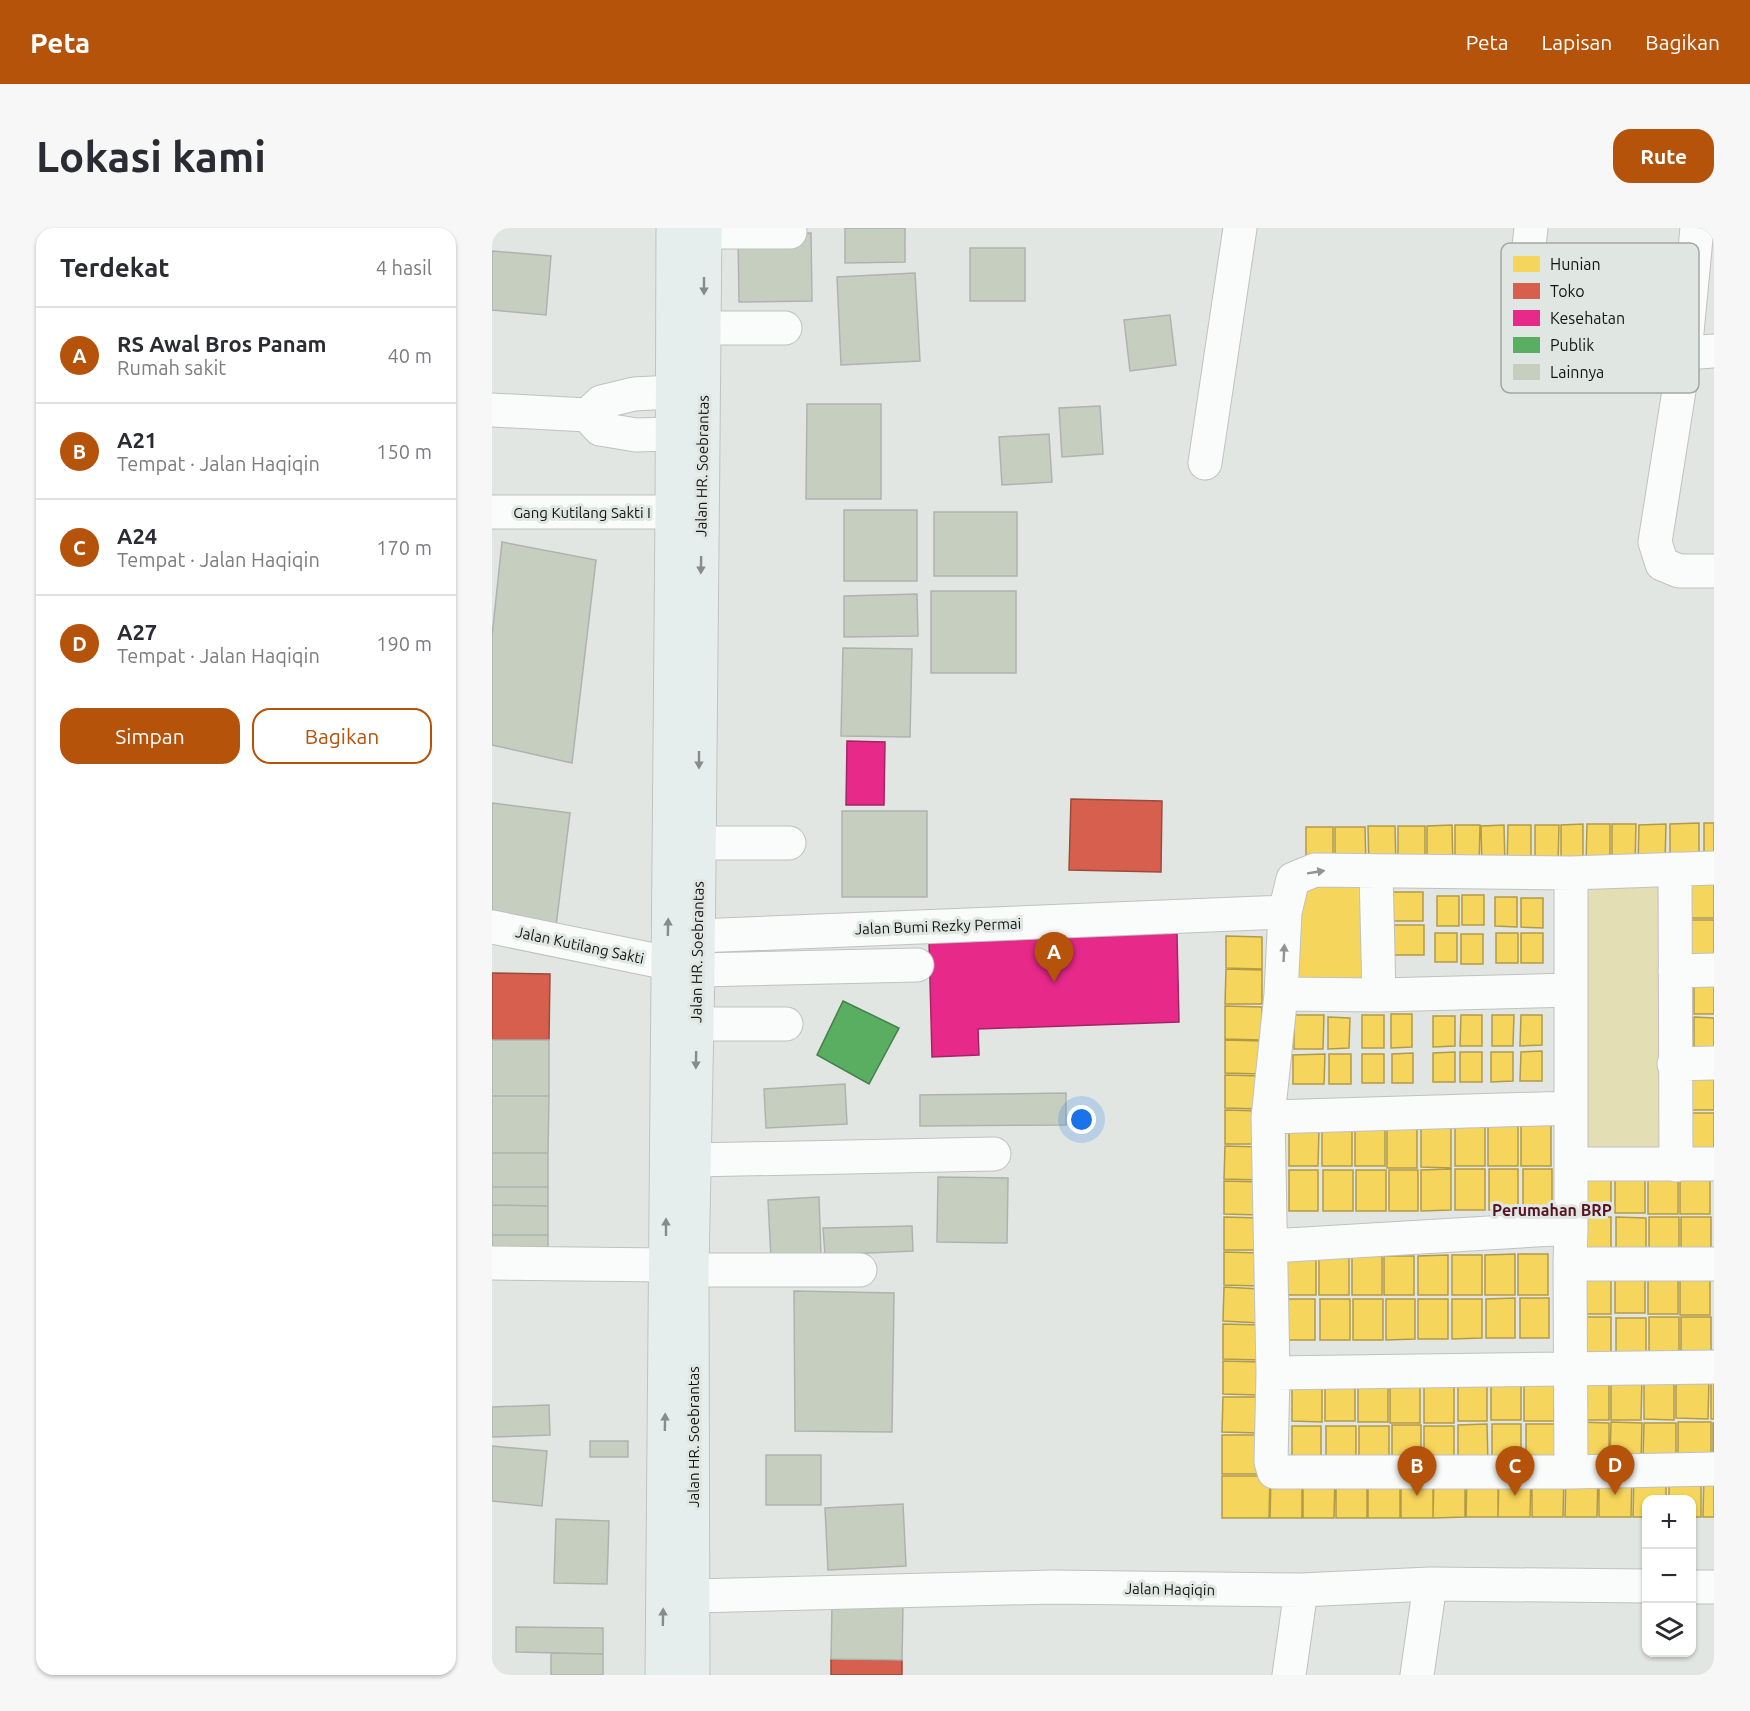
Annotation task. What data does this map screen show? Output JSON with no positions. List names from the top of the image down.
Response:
{
  "streets": {
    "main road": ["Jalan HR. Soebrantas"],
    "street": [
      "Gang Kutilang Sakti I",
      "Jalan Bumi Rezky Permai",
      "Jalan Kutilang Sakti",
      "Jalan Haqiqin"
    ]
  },
  "crossings": [
    ["Jalan HR. Soebrantas", "Gang Kutilang Sakti I"],
    ["Jalan HR. Soebrantas", "Jalan Bumi Rezky Permai"],
    ["Jalan HR. Soebrantas", "Jalan Kutilang Sakti"],
    ["Jalan HR. Soebrantas", "Jalan Haqiqin"]
  ],
  "districts": ["Perumahan BRP"],
  "legend": [
    "Hunian",
    "Toko",
    "Kesehatan",
    "Publik",
    "Lainnya"
  ],
  "page": {
    "header": "Peta",
    "nav": ["Peta", "Lapisan", "Bagikan"],
    "buttons": [
      "Rute",
      ["Simpan", "Bagikan"]
    ],
    "title": "Lokasi kami",
    "heading": ["Terdekat", "4 hasil"],
    "list": [
      {
        "mark": "A",
        "name": "RS Awal Bros Panam",
        "note": "Rumah sakit",
        "value": "40 m"
      },
      {
        "mark": "B",
        "name": "A21",
        "note": "Tempat · Jalan Haqiqin",
        "value": "150 m"
      },
      {
        "mark": "C",
        "name": "A24",
        "note": "Tempat · Jalan Haqiqin",
        "value": "170 m"
      },
      {
        "mark": "D",
        "name": "A27",
        "note": "Tempat · Jalan Haqiqin",
        "value": "190 m"
      }
    ],
    "pins": [
      "A",
      "D",
      "B",
      "C"
    ],
    "map_buttons": ["+", "−"]
  }
}
